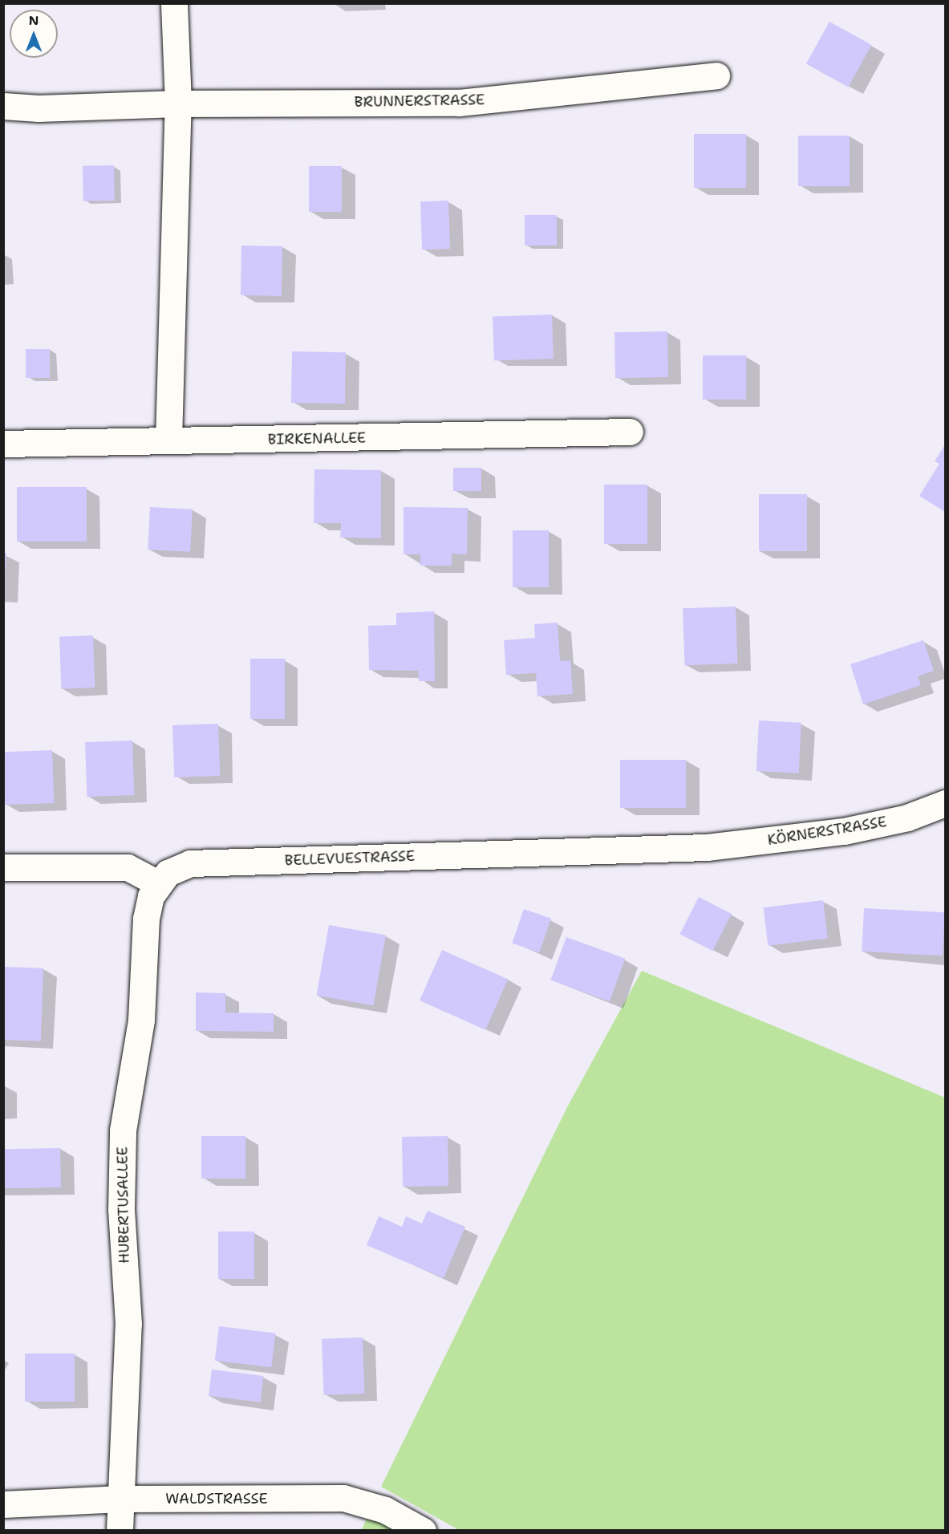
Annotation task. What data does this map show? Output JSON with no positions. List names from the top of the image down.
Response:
{
  "streets": {
    "street": [
      "BRUNNERSTRASSE",
      "BIRKENALLEE",
      "KÖRNERSTRASSE",
      "BELLEVUESTRASSE",
      "HUBERTUSALLEE",
      "WALDSTRASSE"
    ]
  },
  "crossings": [
    ["KÖRNERSTRASSE", "BELLEVUESTRASSE"],
    ["BELLEVUESTRASSE", "HUBERTUSALLEE"],
    ["HUBERTUSALLEE", "WALDSTRASSE"]
  ],
  "north": "top"
}
